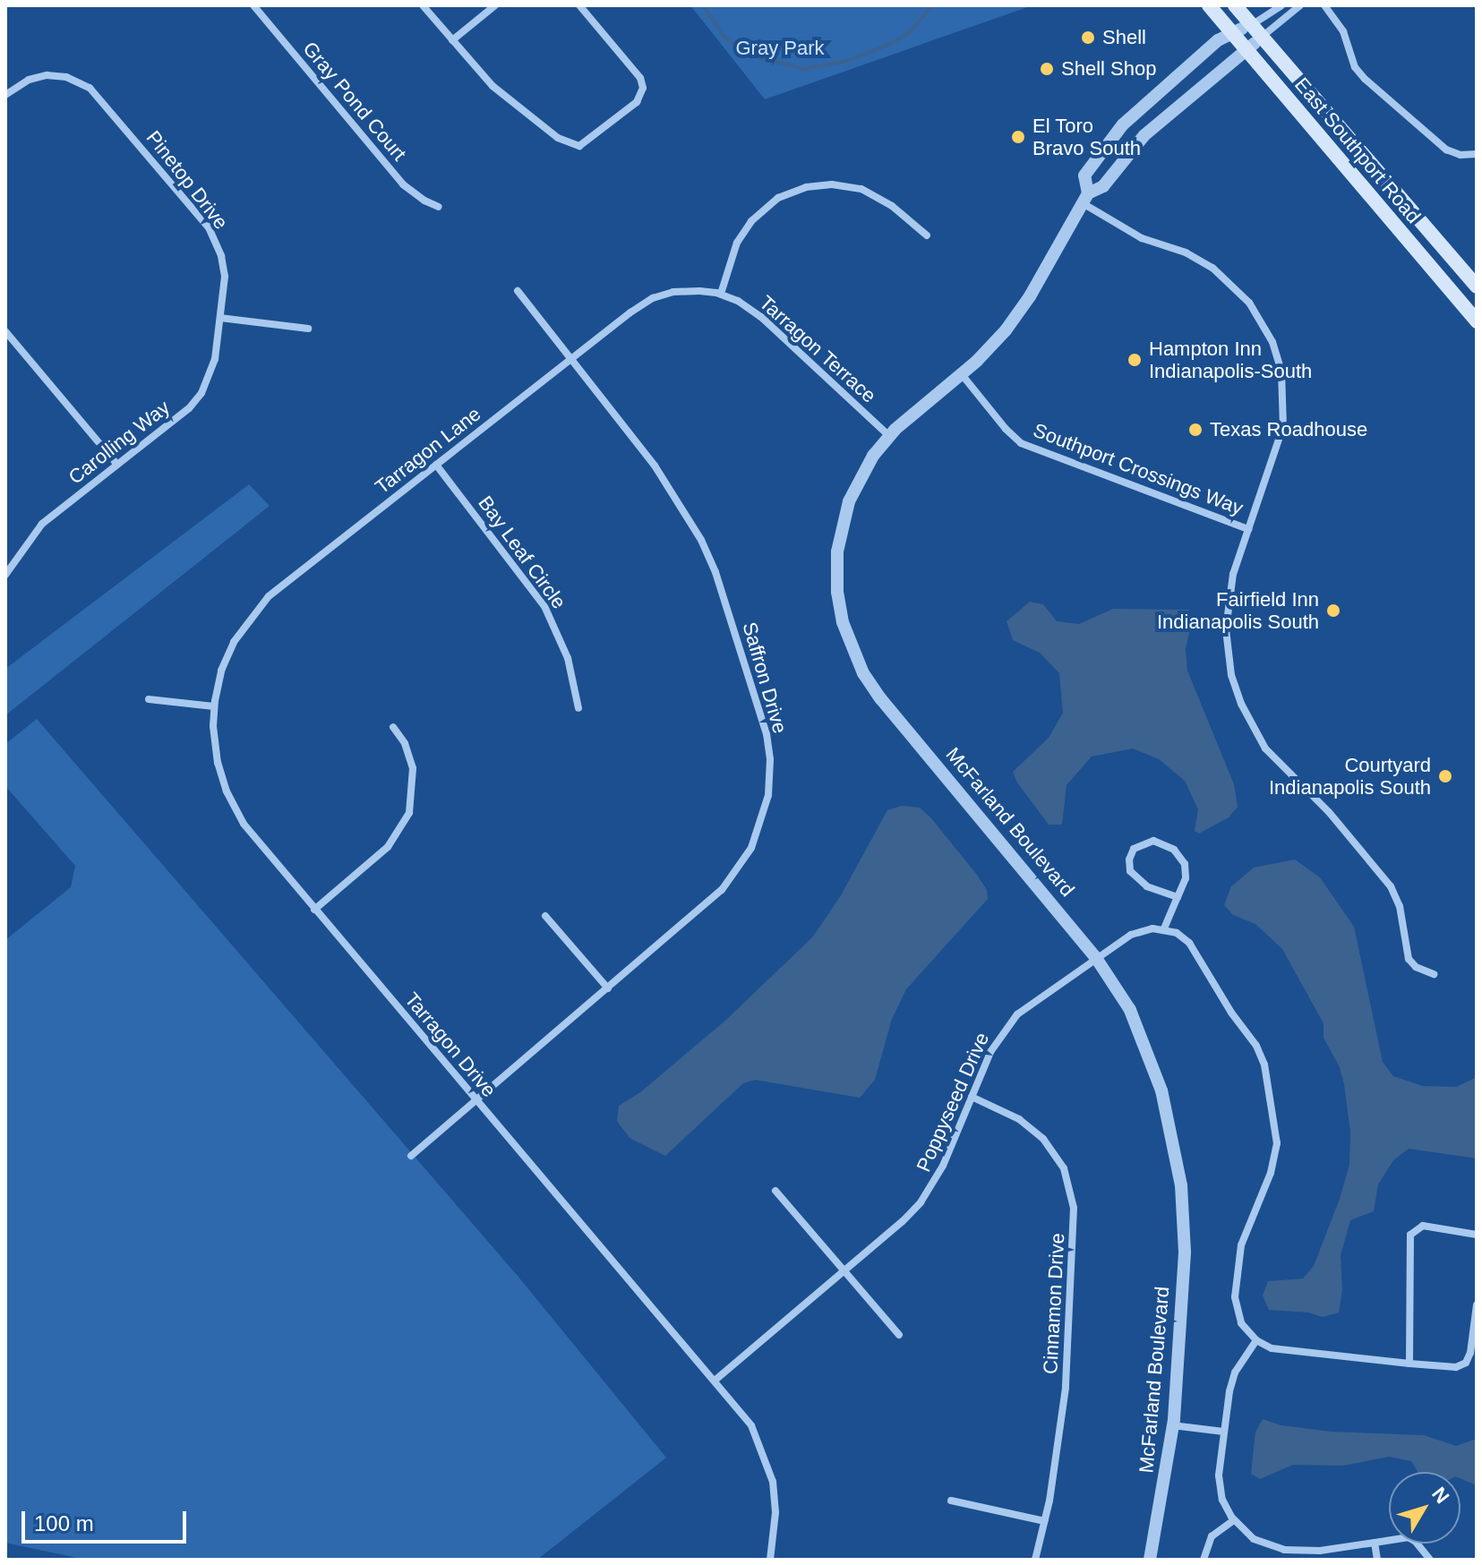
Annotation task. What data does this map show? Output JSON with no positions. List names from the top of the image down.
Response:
{
  "streets": {
    "main road": ["East Southport Road"],
    "street": [
      "Gray Pond Court",
      "Pinetop Drive",
      "Tarragon Terrace",
      "Carolling Way",
      "Tarragon Lane",
      "Southport Crossings Way",
      "Bay Leaf Circle",
      "Saffron Drive",
      "McFarland Boulevard",
      "Tarragon Drive",
      "Poppyseed Drive",
      "Cinnamon Drive"
    ]
  },
  "crossings": [
    ["East Southport Road", "McFarland Boulevard"],
    ["Pinetop Drive", "Carolling Way"],
    ["Tarragon Terrace", "Tarragon Lane"],
    ["Tarragon Terrace", "McFarland Boulevard"],
    ["Tarragon Lane", "Bay Leaf Circle"],
    ["Tarragon Lane", "Saffron Drive"],
    ["Tarragon Lane", "Tarragon Drive"],
    ["Southport Crossings Way", "McFarland Boulevard"],
    ["Saffron Drive", "Tarragon Drive"],
    ["McFarland Boulevard", "Poppyseed Drive"],
    ["Tarragon Drive", "Poppyseed Drive"],
    ["Poppyseed Drive", "Cinnamon Drive"]
  ],
  "parks": ["Gray Park"],
  "places": [
    "Shell",
    "Shell Shop",
    "El Toro Bravo South",
    "Hampton Inn Indianapolis-South",
    "Texas Roadhouse",
    "Fairfield Inn Indianapolis South",
    "Courtyard Indianapolis South"
  ],
  "scale_bar": "100 m",
  "north": "top right"
}
